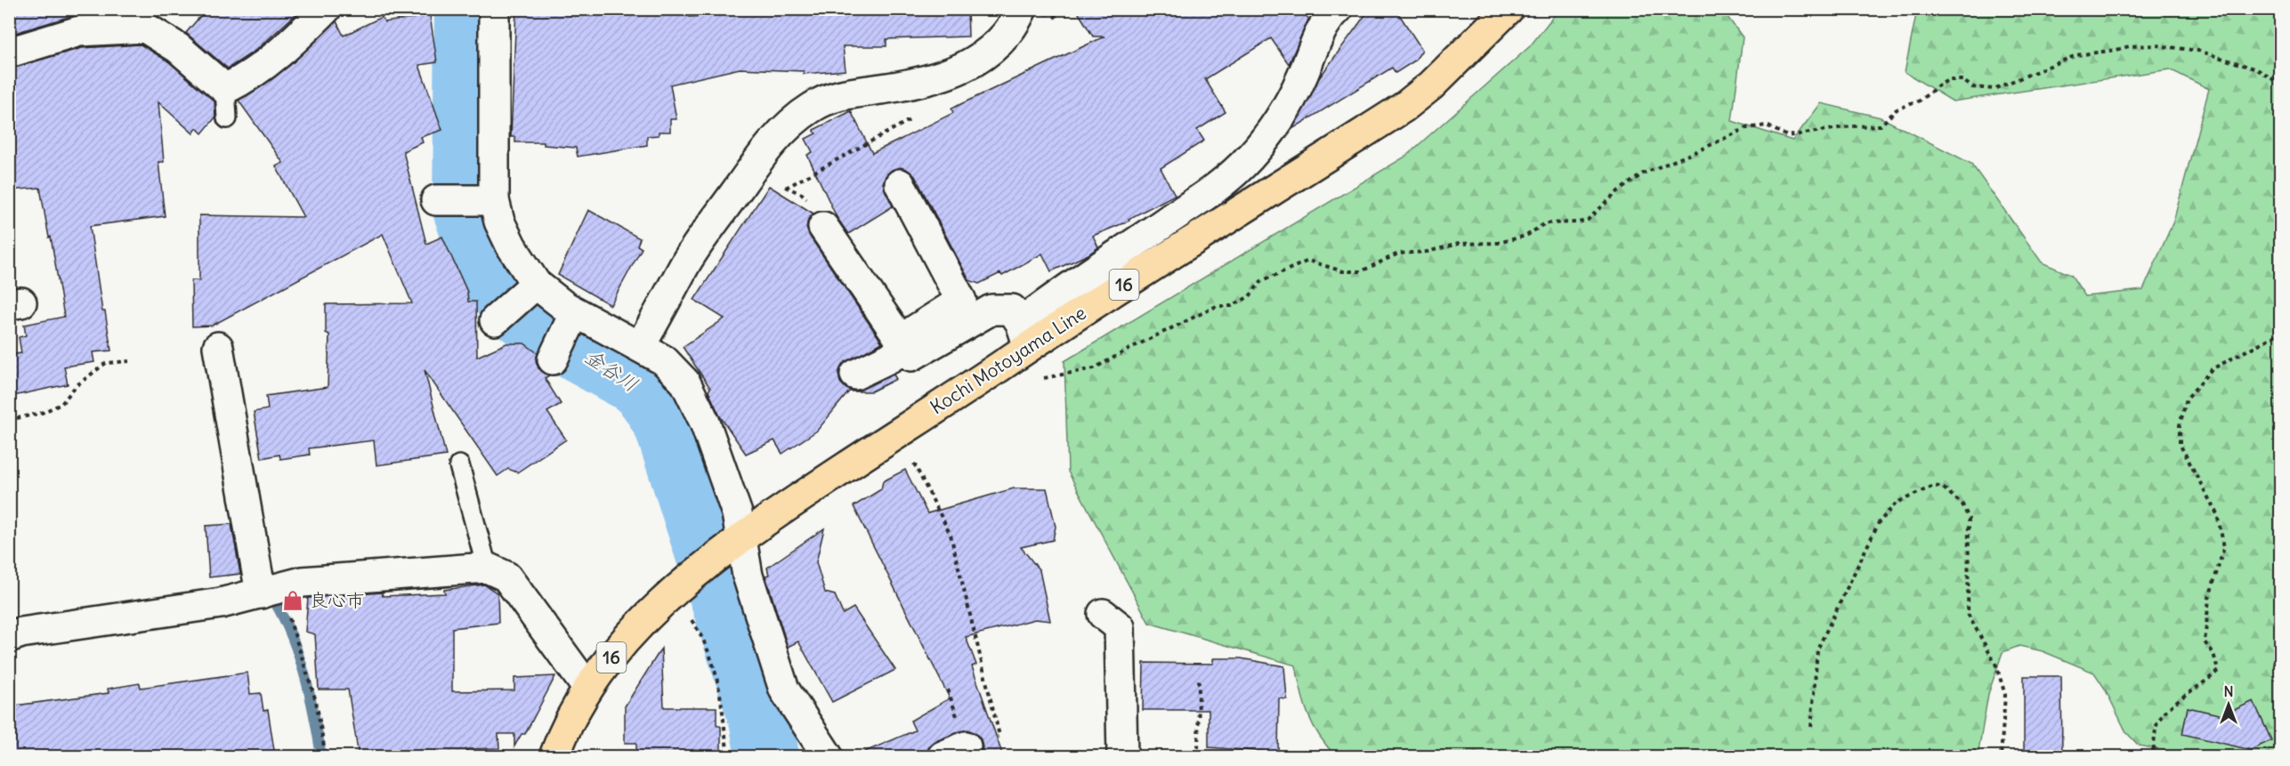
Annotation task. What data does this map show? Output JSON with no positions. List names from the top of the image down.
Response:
{
  "streets": {
    "main road": ["16", "Kochi Motoyama Line"]
  },
  "water": ["金谷川"],
  "places": {
    "shop": ["良心市"]
  },
  "north": "top"
}
